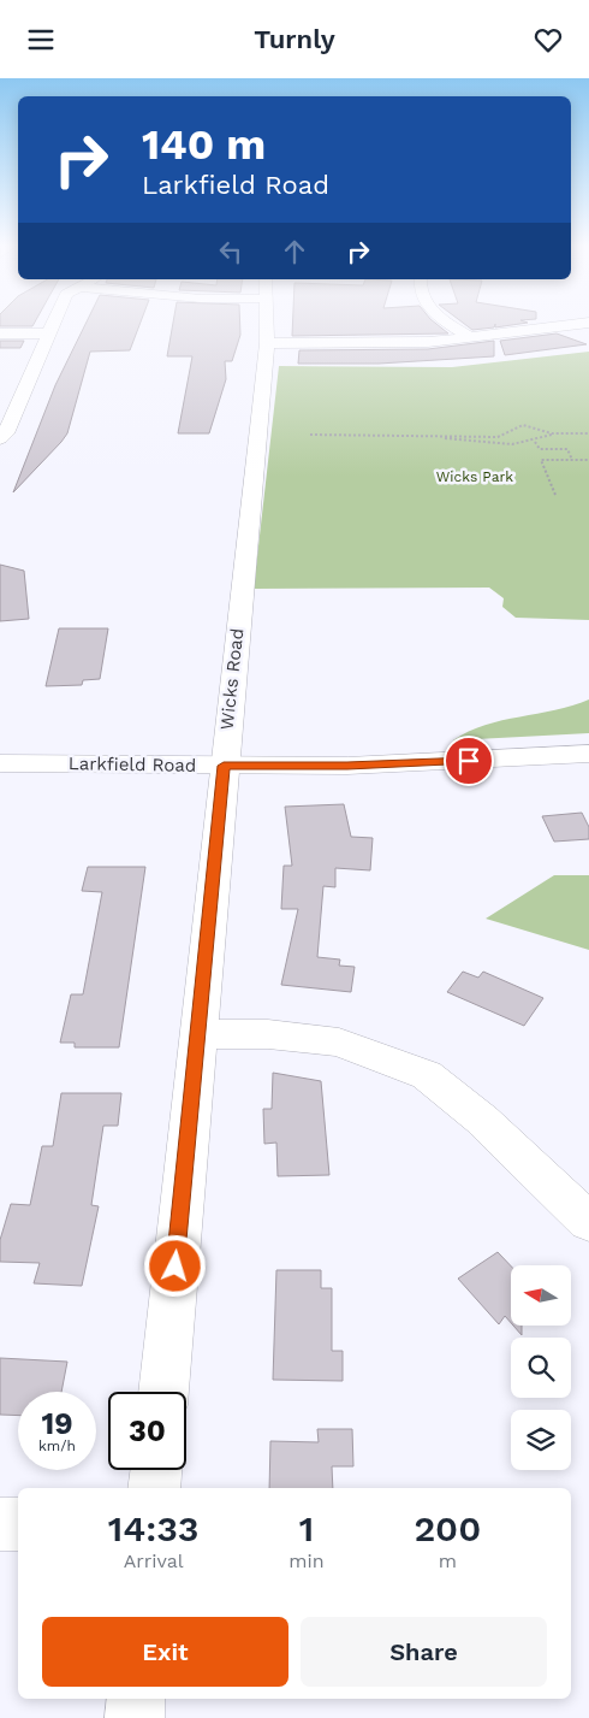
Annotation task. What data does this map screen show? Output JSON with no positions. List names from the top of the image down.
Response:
{
  "streets": {
    "street": ["Wicks Road", "Larkfield Road"]
  },
  "crossings": [
    ["Wicks Road", "Larkfield Road"]
  ],
  "parks": ["Wicks Park"],
  "north": "left",
  "page": {
    "header": "Turnly",
    "turn": ["140 m", "Larkfield Road"],
    "speed": "19 km/h",
    "limit": "30",
    "eta": [
      "14:33",
      "Arrival",
      "1",
      "min",
      "200",
      "m"
    ],
    "buttons": ["Exit", "Share"]
  }
}
